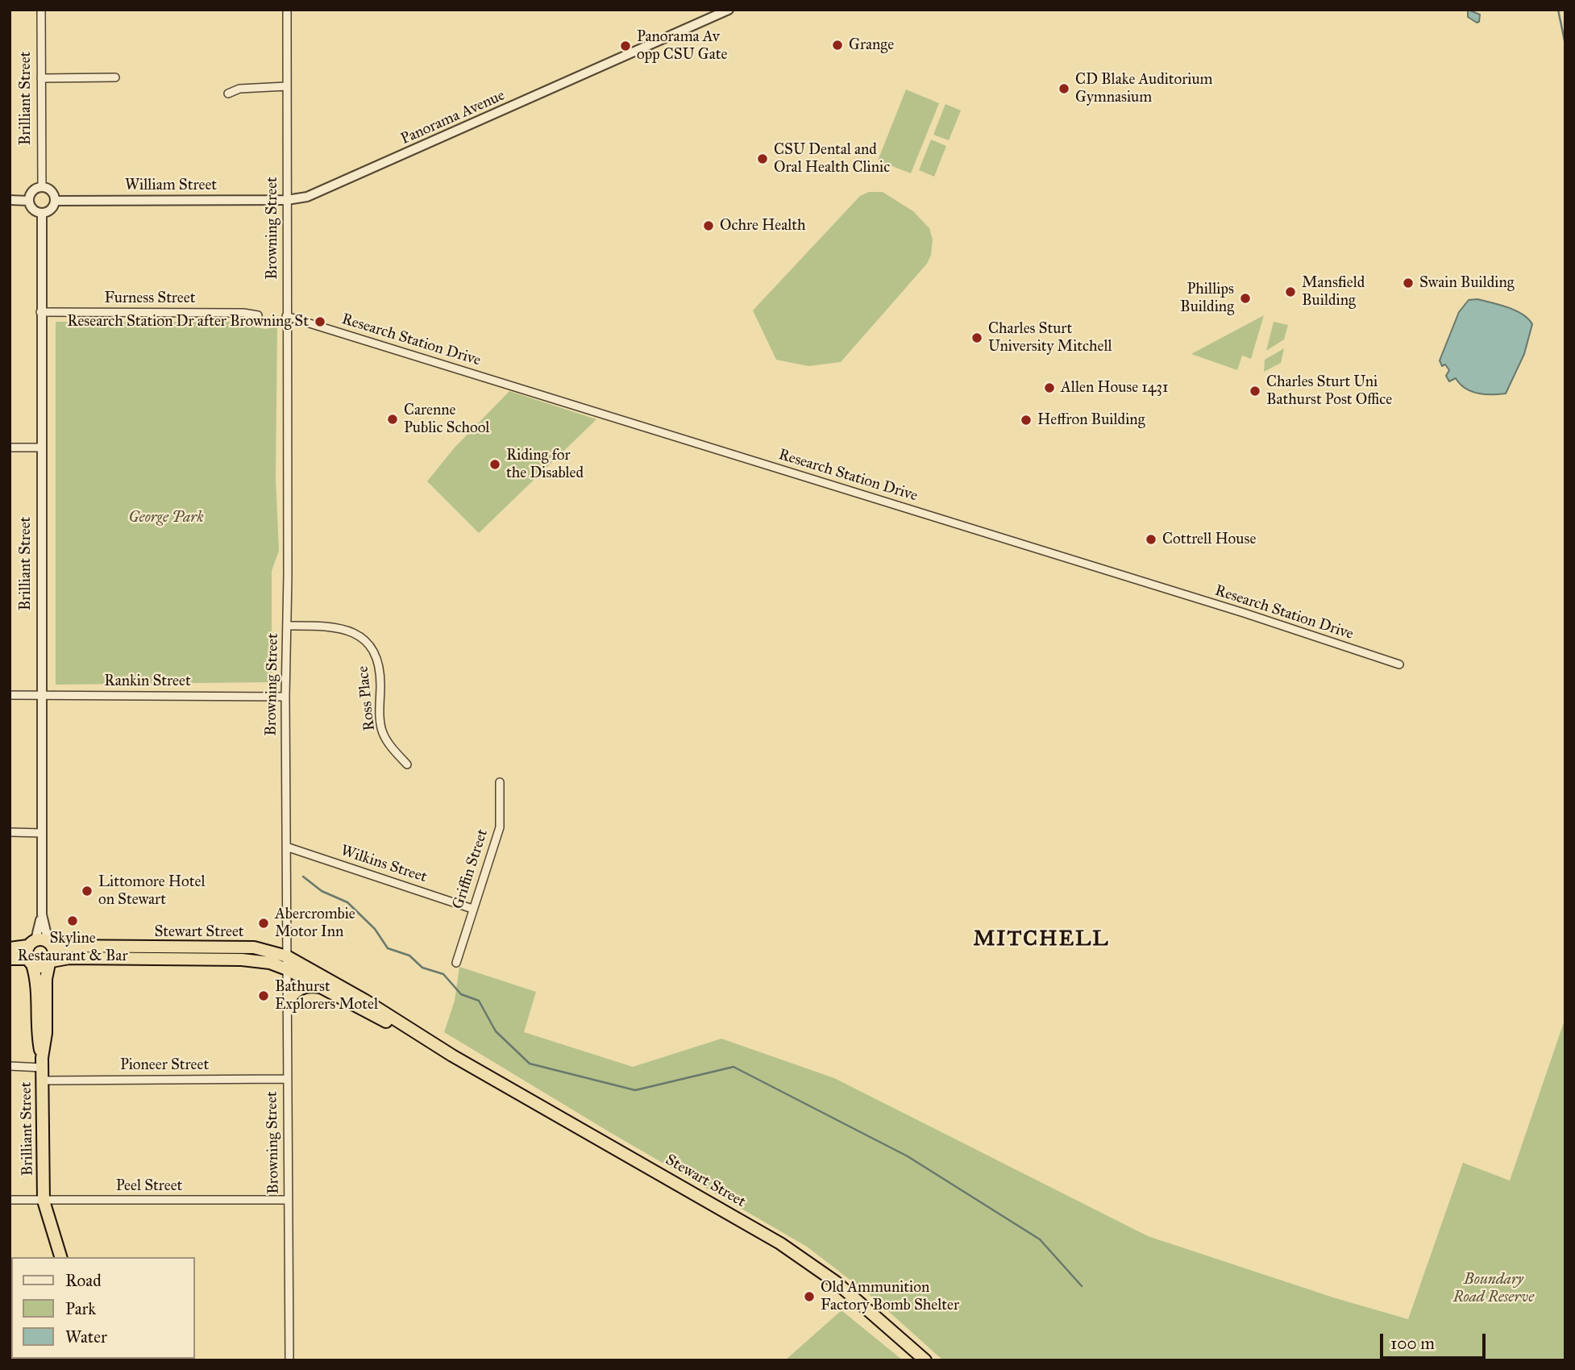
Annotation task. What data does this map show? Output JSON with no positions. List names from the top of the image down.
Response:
{
  "streets": {
    "highway": ["Brilliant Street", "Stewart Street"],
    "street": [
      "Panorama Avenue",
      "William Street",
      "Browning Street",
      "Furness Street",
      "Research Station Drive",
      "Rankin Street",
      "Ross Place",
      "Wilkins Street",
      "Griffin Street",
      "Pioneer Street",
      "Peel Street"
    ]
  },
  "crossings": [
    ["Brilliant Street", "William Street"],
    ["Brilliant Street", "Furness Street"],
    ["Brilliant Street", "Rankin Street"],
    ["Brilliant Street", "Stewart Street"],
    ["Brilliant Street", "Pioneer Street"],
    ["Brilliant Street", "Peel Street"],
    ["Panorama Avenue", "William Street"],
    ["Panorama Avenue", "Browning Street"],
    ["William Street", "Browning Street"],
    ["Browning Street", "Research Station Drive"],
    ["Browning Street", "Rankin Street"],
    ["Browning Street", "Ross Place"],
    ["Browning Street", "Wilkins Street"],
    ["Browning Street", "Stewart Street"],
    ["Browning Street", "Pioneer Street"],
    ["Browning Street", "Peel Street"],
    ["Wilkins Street", "Griffin Street"]
  ],
  "districts": ["MITCHELL"],
  "parks": ["George Park", "Boundary Road Reserve"],
  "places": [
    "Grange",
    "Panorama Av opp CSU Gate",
    "CD Blake Auditorium Gymnasium",
    "CSU Dental and Oral Health Clinic",
    "Ochre Health",
    "Swain Building",
    "Mansfield Building",
    "Phillips Building",
    "Research Station Dr after Browning St",
    "Charles Sturt University Mitchell",
    "Allen House 1431",
    "Charles Sturt Uni Bathurst Post Office",
    "Carenne Public School",
    "Heffron Building",
    "Riding for the Disabled",
    "Cottrell House",
    "Littomore Hotel on Stewart",
    "Skyline Restaurant & Bar",
    "Abercrombie Motor Inn",
    "Bathurst Explorers Motel",
    "Old Ammunition Factory Bomb Shelter"
  ],
  "legend": ["Road", "Park", "Water"],
  "scale_bar": "100 m"
}
